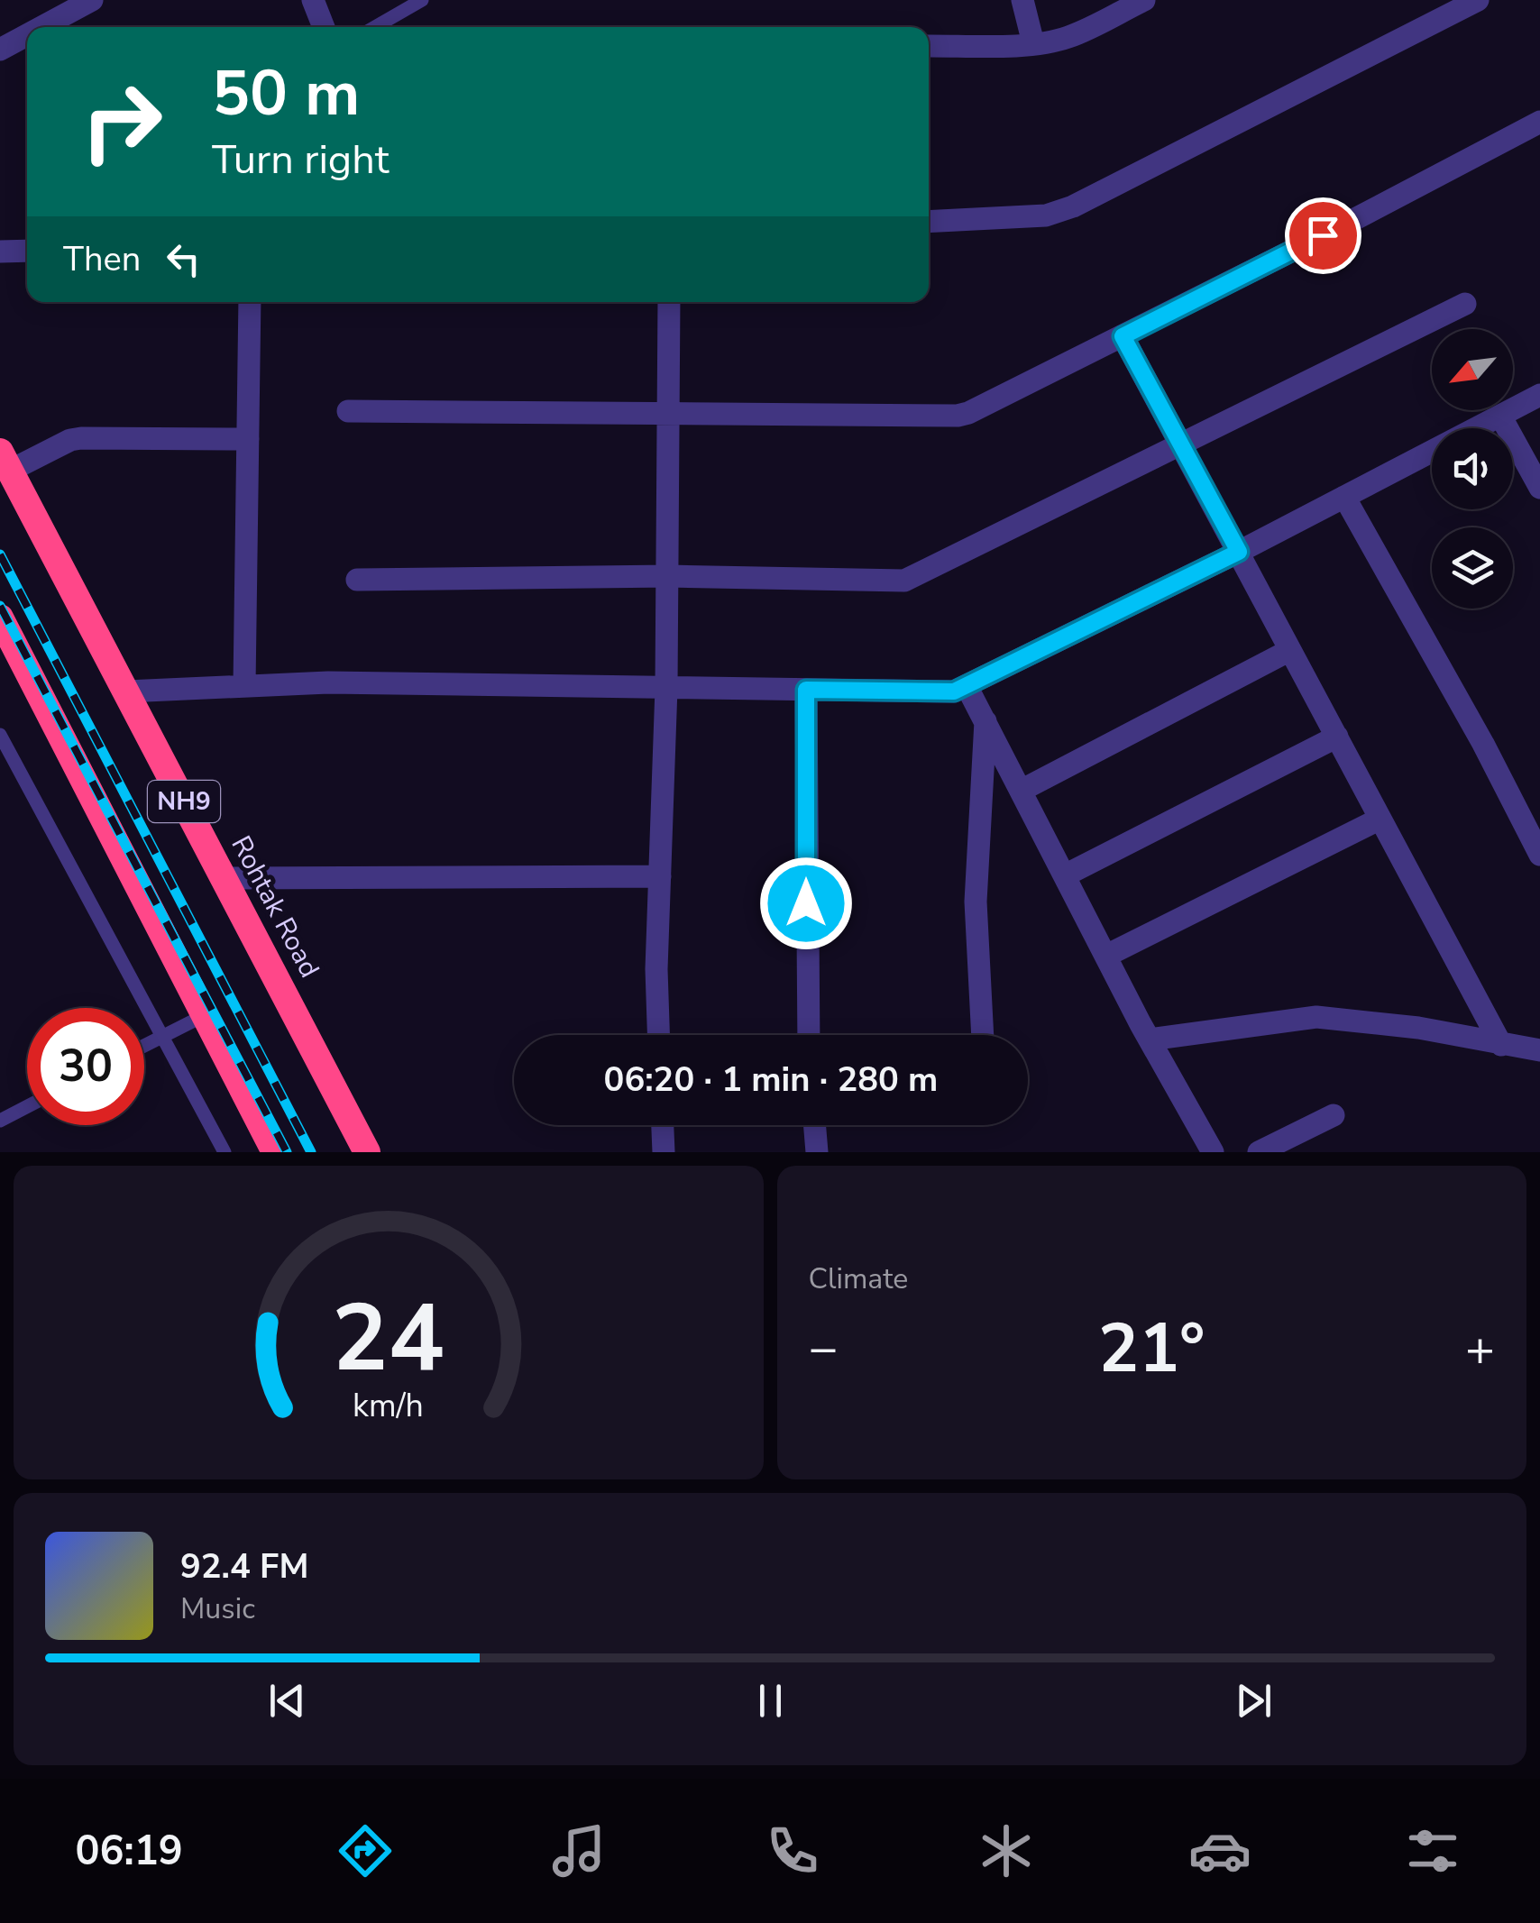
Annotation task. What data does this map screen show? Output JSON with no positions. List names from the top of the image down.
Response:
{
  "streets": {
    "highway": ["NH9", "Rohtak Road"]
  },
  "north": "bottom left",
  "page": {
    "turn": ["50 m", "Turn right"],
    "then": "Then",
    "limit": "30",
    "trip": "06:20 · 1 min · 280 m",
    "tile": "Climate",
    "heat": ["−", "21°", "+"],
    "song": ["92.4 FM", "Music"],
    "tabs": "06:19",
    "gauge": ["24", "km/h"]
  }
}
